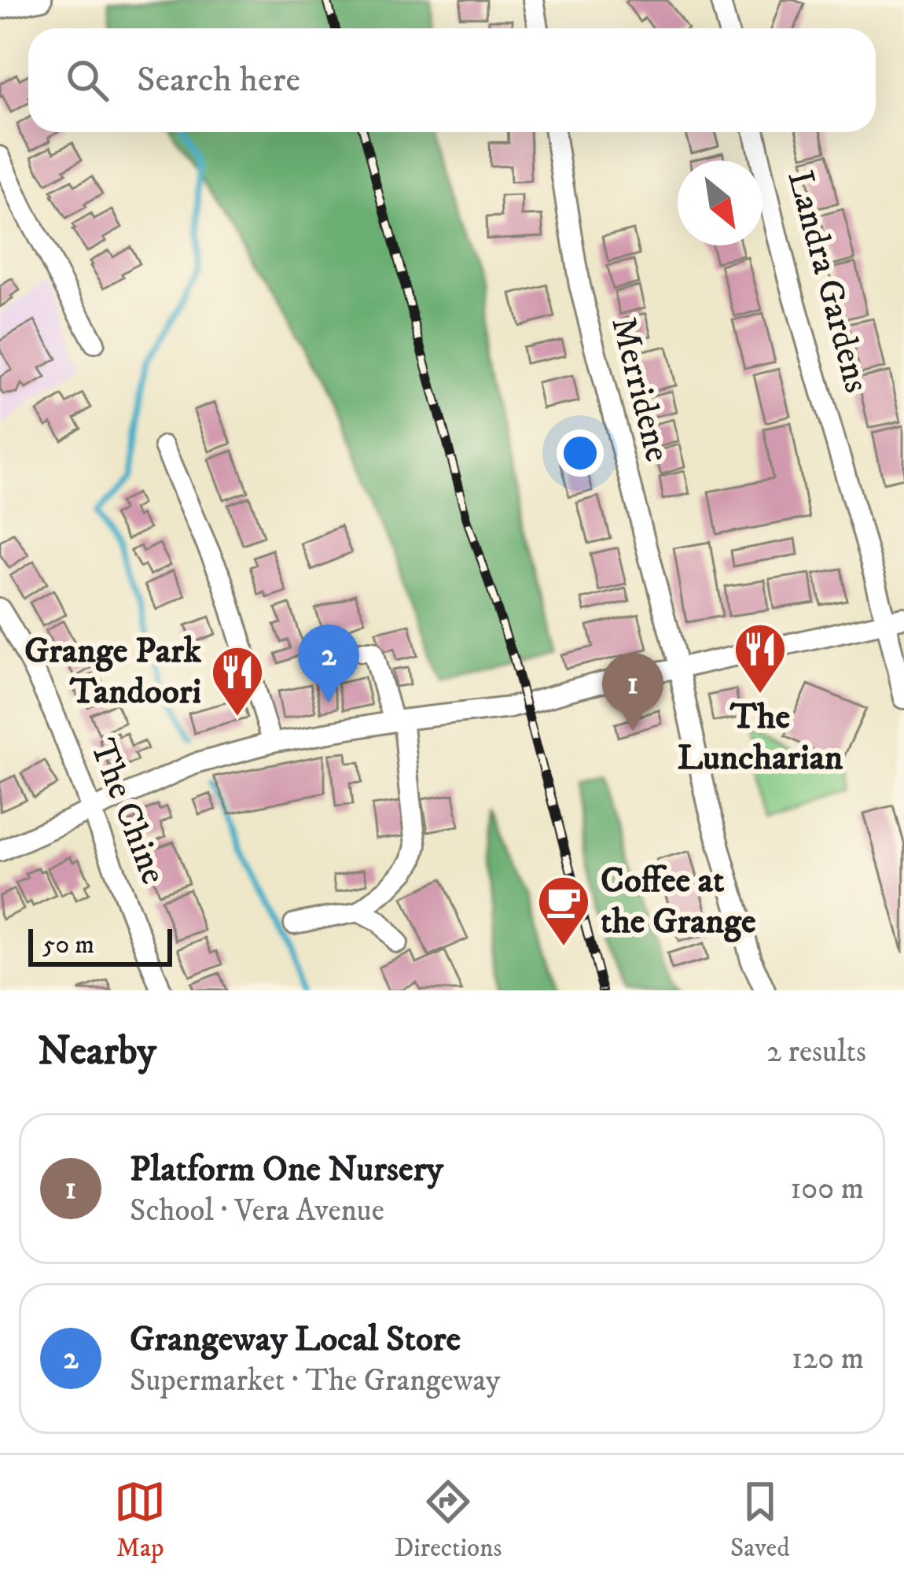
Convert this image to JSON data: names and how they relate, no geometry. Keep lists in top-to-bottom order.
{
  "streets": {
    "street": ["Landra Gardens", "Merridene", "The Chine"]
  },
  "places": {
    "restaurant": ["The Luncharian", "Grange Park Tandoori"],
    "cafe": ["Coffee at the Grange"]
  },
  "scale_bar": "50 m",
  "north": "bottom right",
  "page": {
    "search": "Search here",
    "pins": ["2", "1"],
    "scale": "50 m",
    "heading": ["Nearby", "2 results"],
    "list": [
      {
        "mark": "1",
        "name": "Platform One Nursery",
        "note": "School · Vera Avenue",
        "value": "100 m"
      },
      {
        "mark": "2",
        "name": "Grangeway Local Store",
        "note": "Supermarket · The Grangeway",
        "value": "120 m"
      }
    ],
    "nav": ["Map", "Directions", "Saved"]
  }
}
